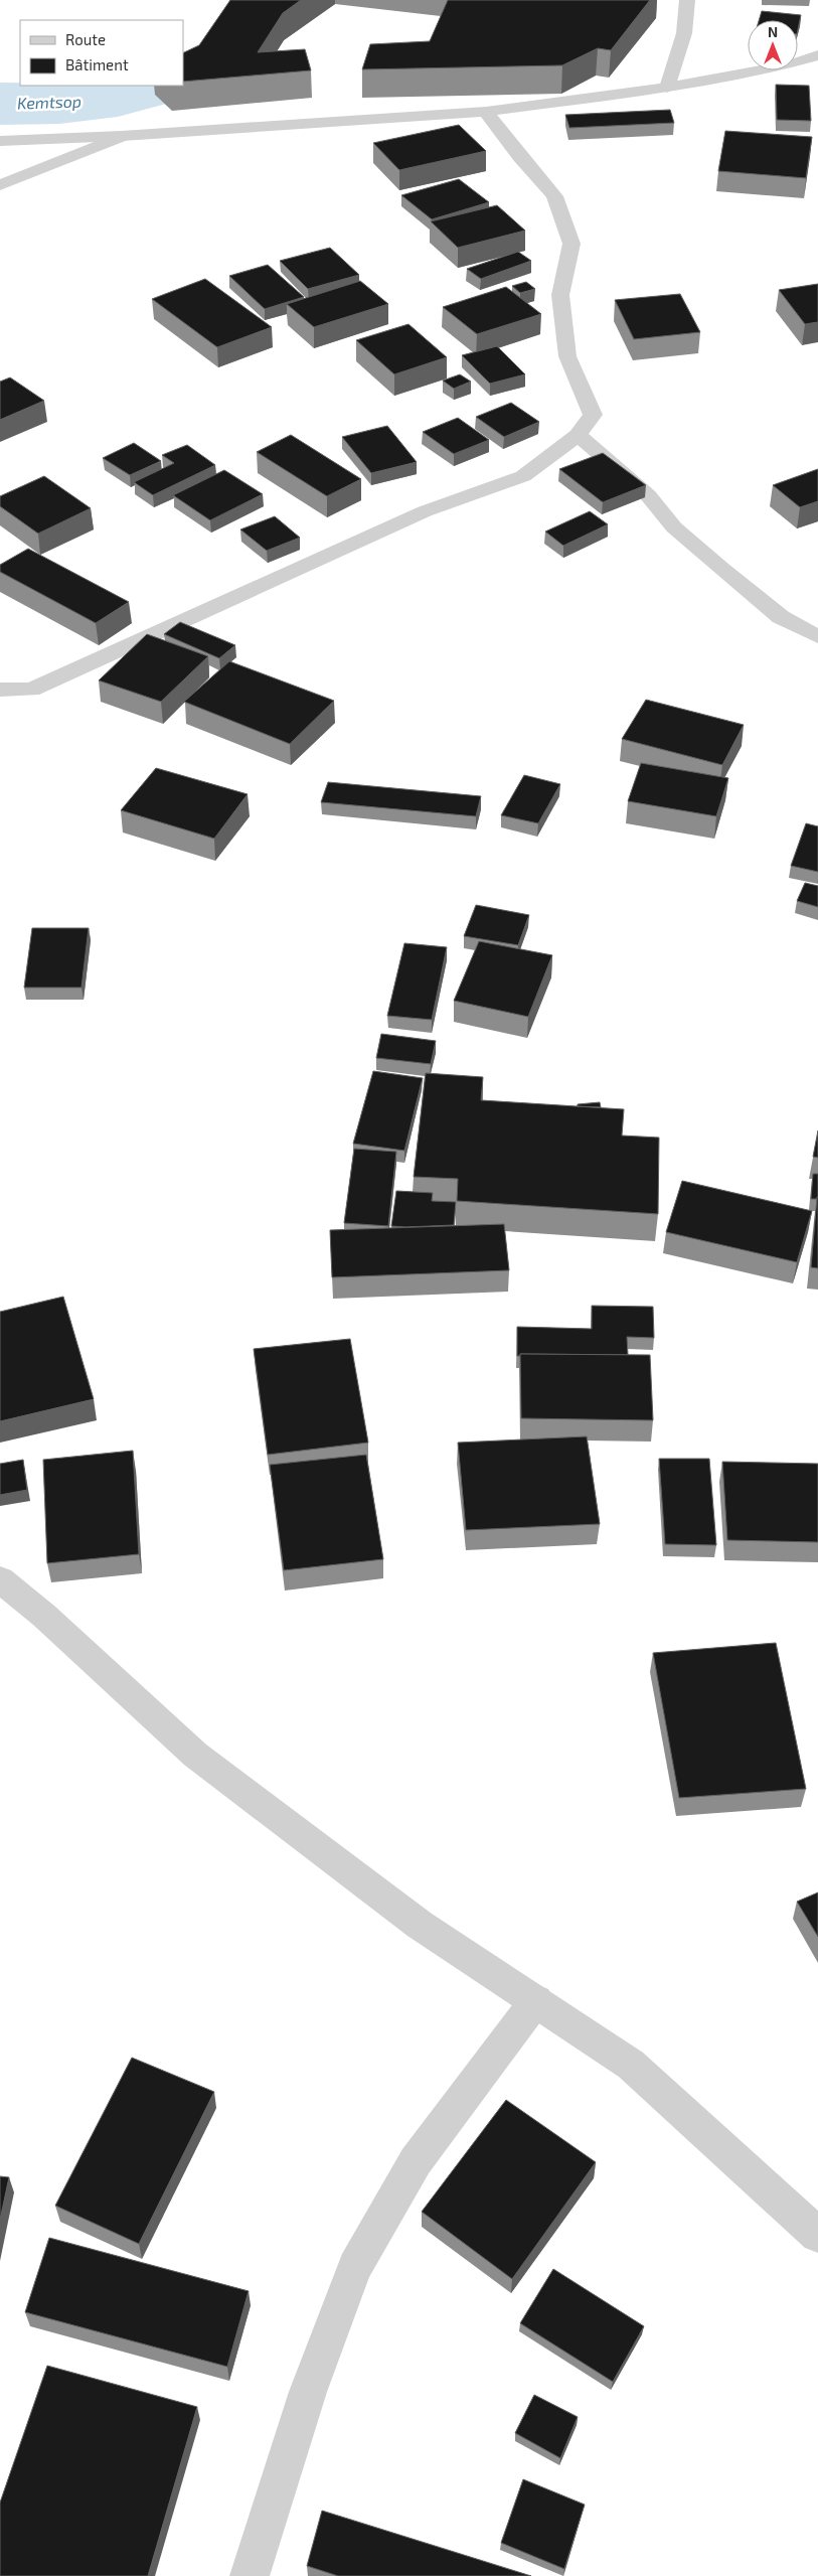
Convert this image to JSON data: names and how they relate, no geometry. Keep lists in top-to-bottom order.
{
  "water": ["Kemtsop"],
  "legend": ["Route", "Bâtiment"],
  "north": "top"
}
